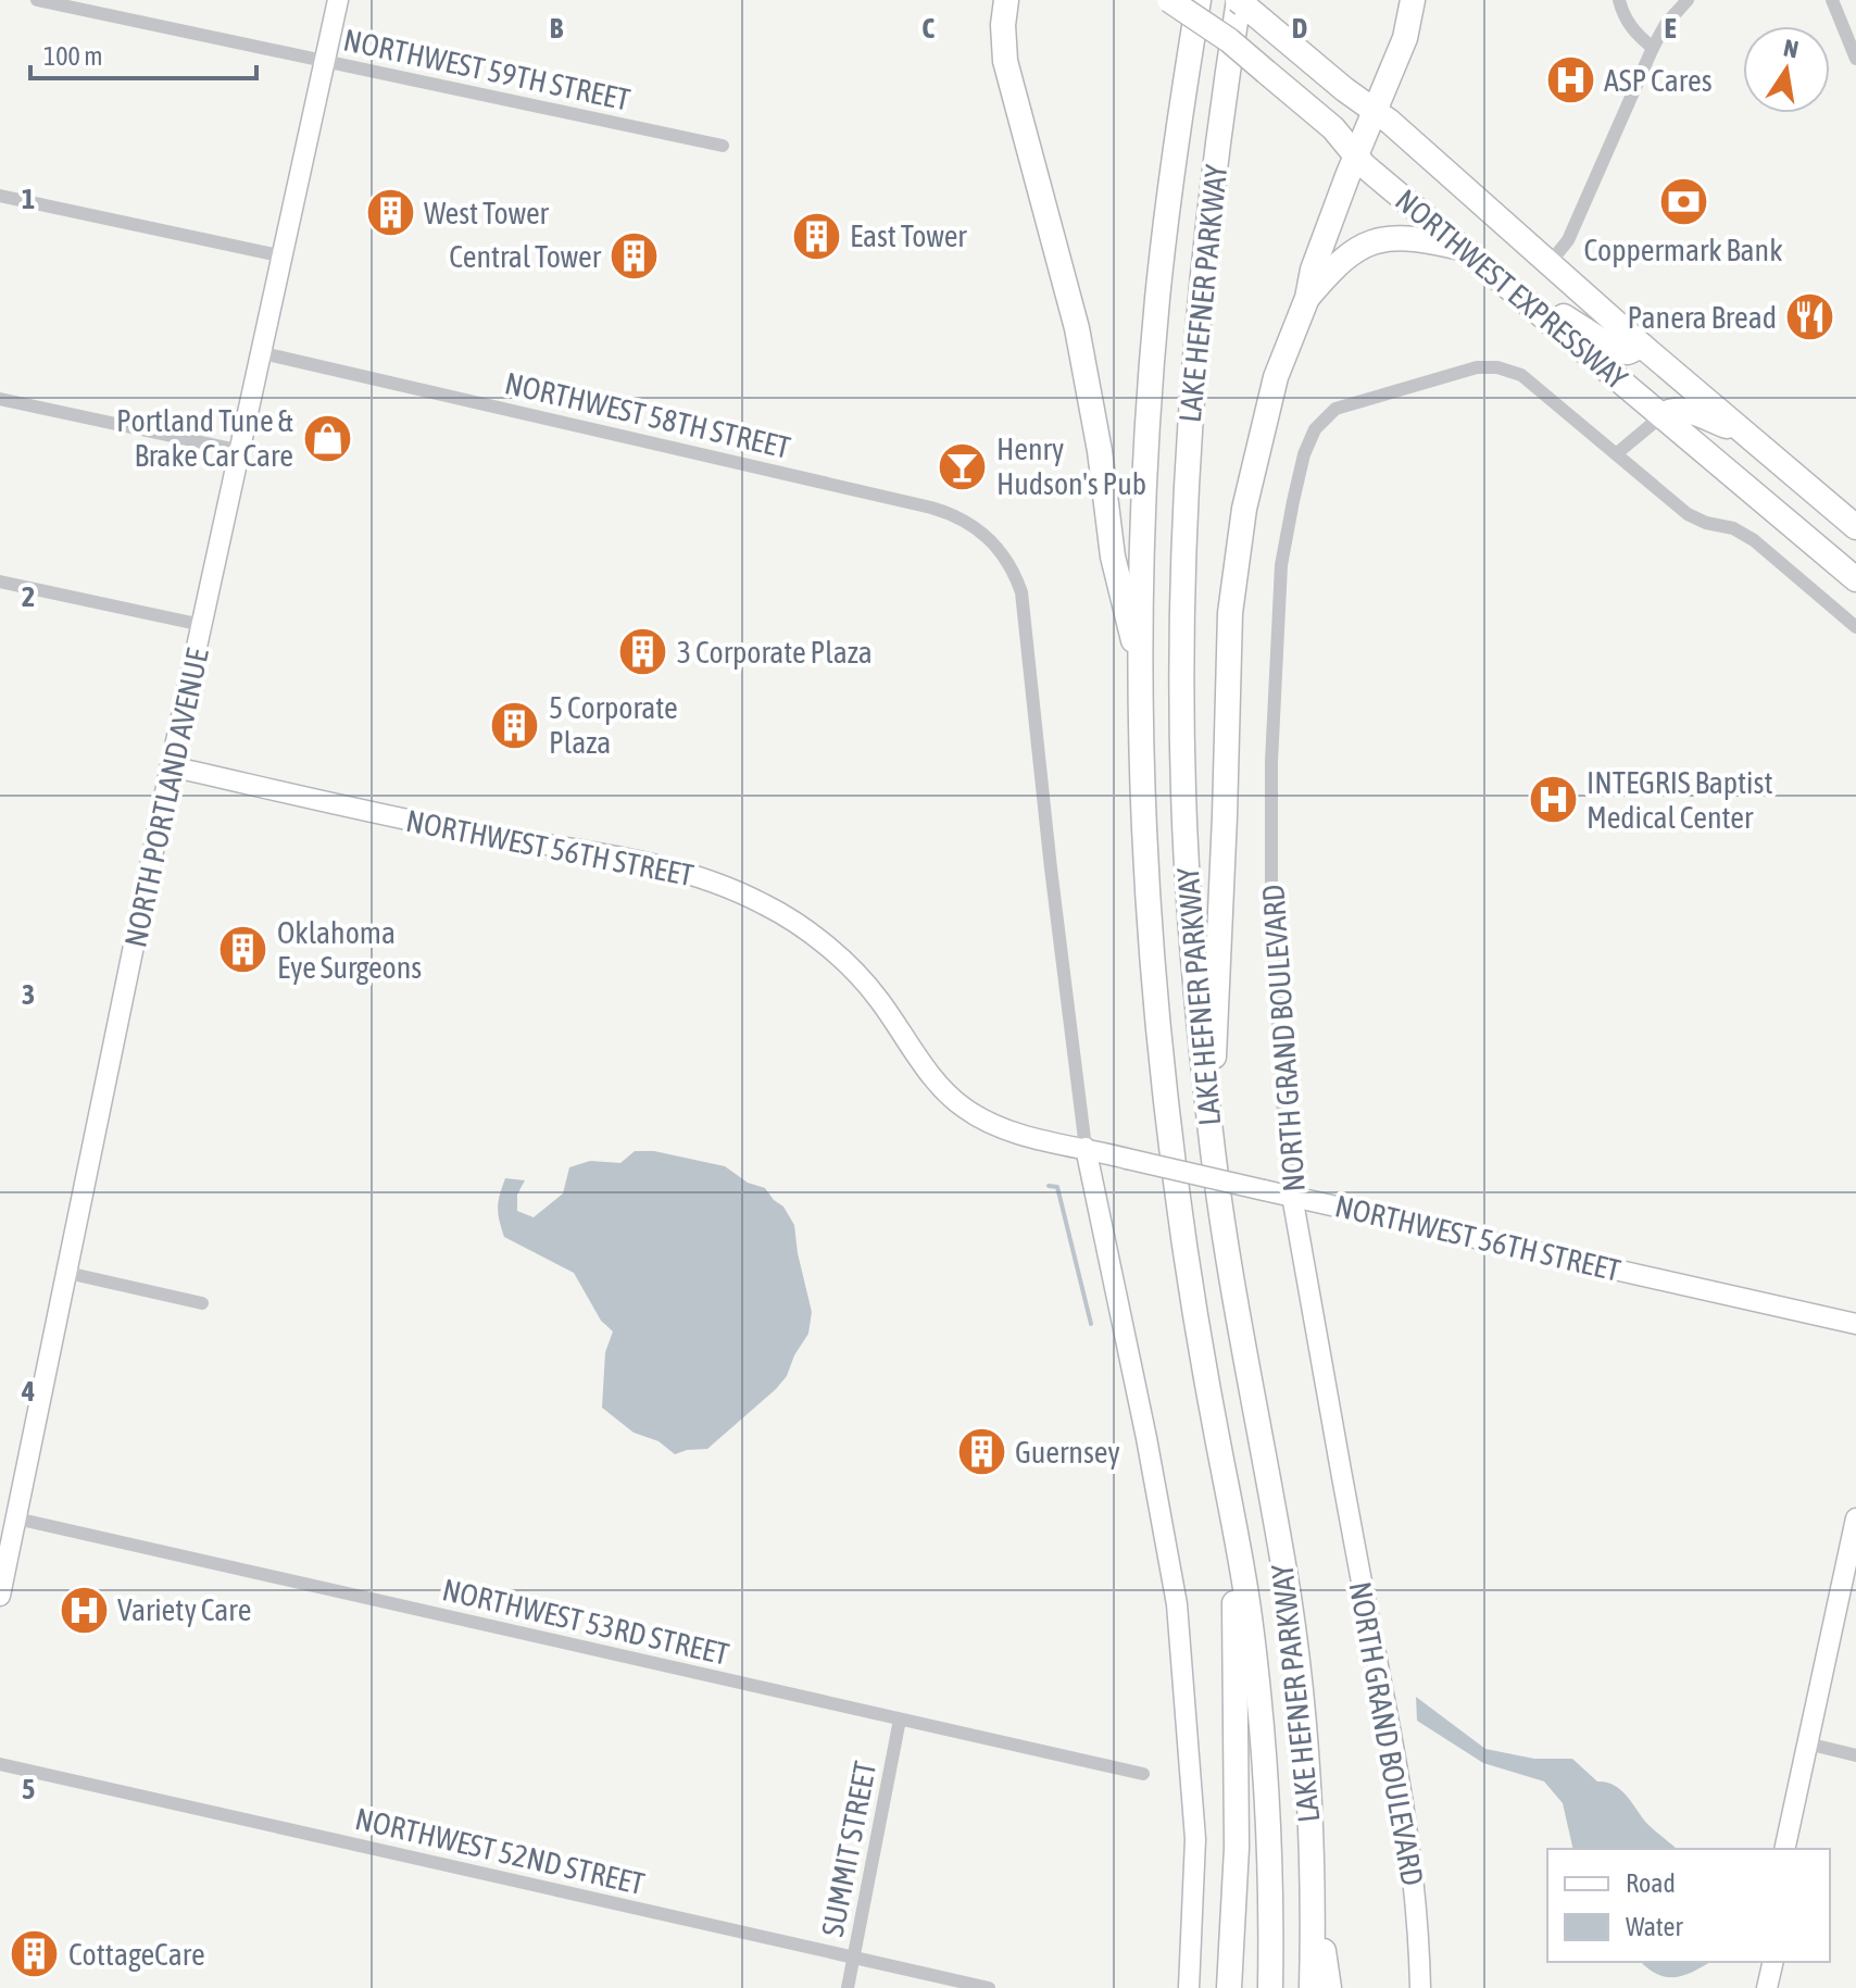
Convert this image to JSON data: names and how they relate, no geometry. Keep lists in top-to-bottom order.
{
  "streets": {
    "highway": ["NORTHWEST EXPRESSWAY", "LAKE HEFNER PARKWAY"],
    "street": [
      "NORTHWEST 59TH STREET",
      "NORTHWEST 58TH STREET",
      "NORTH PORTLAND AVENUE",
      "NORTHWEST 56TH STREET",
      "NORTH GRAND BOULEVARD",
      "NORTHWEST 53RD STREET",
      "SUMMIT STREET",
      "NORTHWEST 52ND STREET"
    ]
  },
  "crossings": [
    ["NORTHWEST 59TH STREET", "NORTH PORTLAND AVENUE"],
    ["NORTHWEST EXPRESSWAY", "LAKE HEFNER PARKWAY"],
    ["NORTHWEST 58TH STREET", "NORTH PORTLAND AVENUE"],
    ["NORTHWEST 58TH STREET", "NORTHWEST 56TH STREET"],
    ["NORTH PORTLAND AVENUE", "NORTHWEST 56TH STREET"],
    ["NORTH PORTLAND AVENUE", "NORTHWEST 53RD STREET"],
    ["NORTHWEST 56TH STREET", "NORTH GRAND BOULEVARD"],
    ["NORTHWEST 53RD STREET", "SUMMIT STREET"],
    ["SUMMIT STREET", "NORTHWEST 52ND STREET"]
  ],
  "places": {
    "hospital": ["ASP Cares", "INTEGRIS Baptist Medical Center", "Variety Care"],
    "bank": ["Coppermark Bank"],
    "building": [
      "West Tower",
      "East Tower",
      "Central Tower",
      "3 Corporate Plaza",
      "5 Corporate Plaza",
      "Oklahoma Eye Surgeons",
      "Guernsey",
      "CottageCare"
    ],
    "restaurant": ["Panera Bread"],
    "shop": ["Portland Tune & Brake Car Care"],
    "bar": ["Henry Hudson's Pub"]
  },
  "legend": ["Road", "Water"],
  "scale_bar": "100 m",
  "north": "top",
  "grid": {
    "columns": [
      "B",
      "C",
      "D",
      "E"
    ],
    "rows": [
      "1",
      "2",
      "3",
      "4",
      "5"
    ]
  }
}
